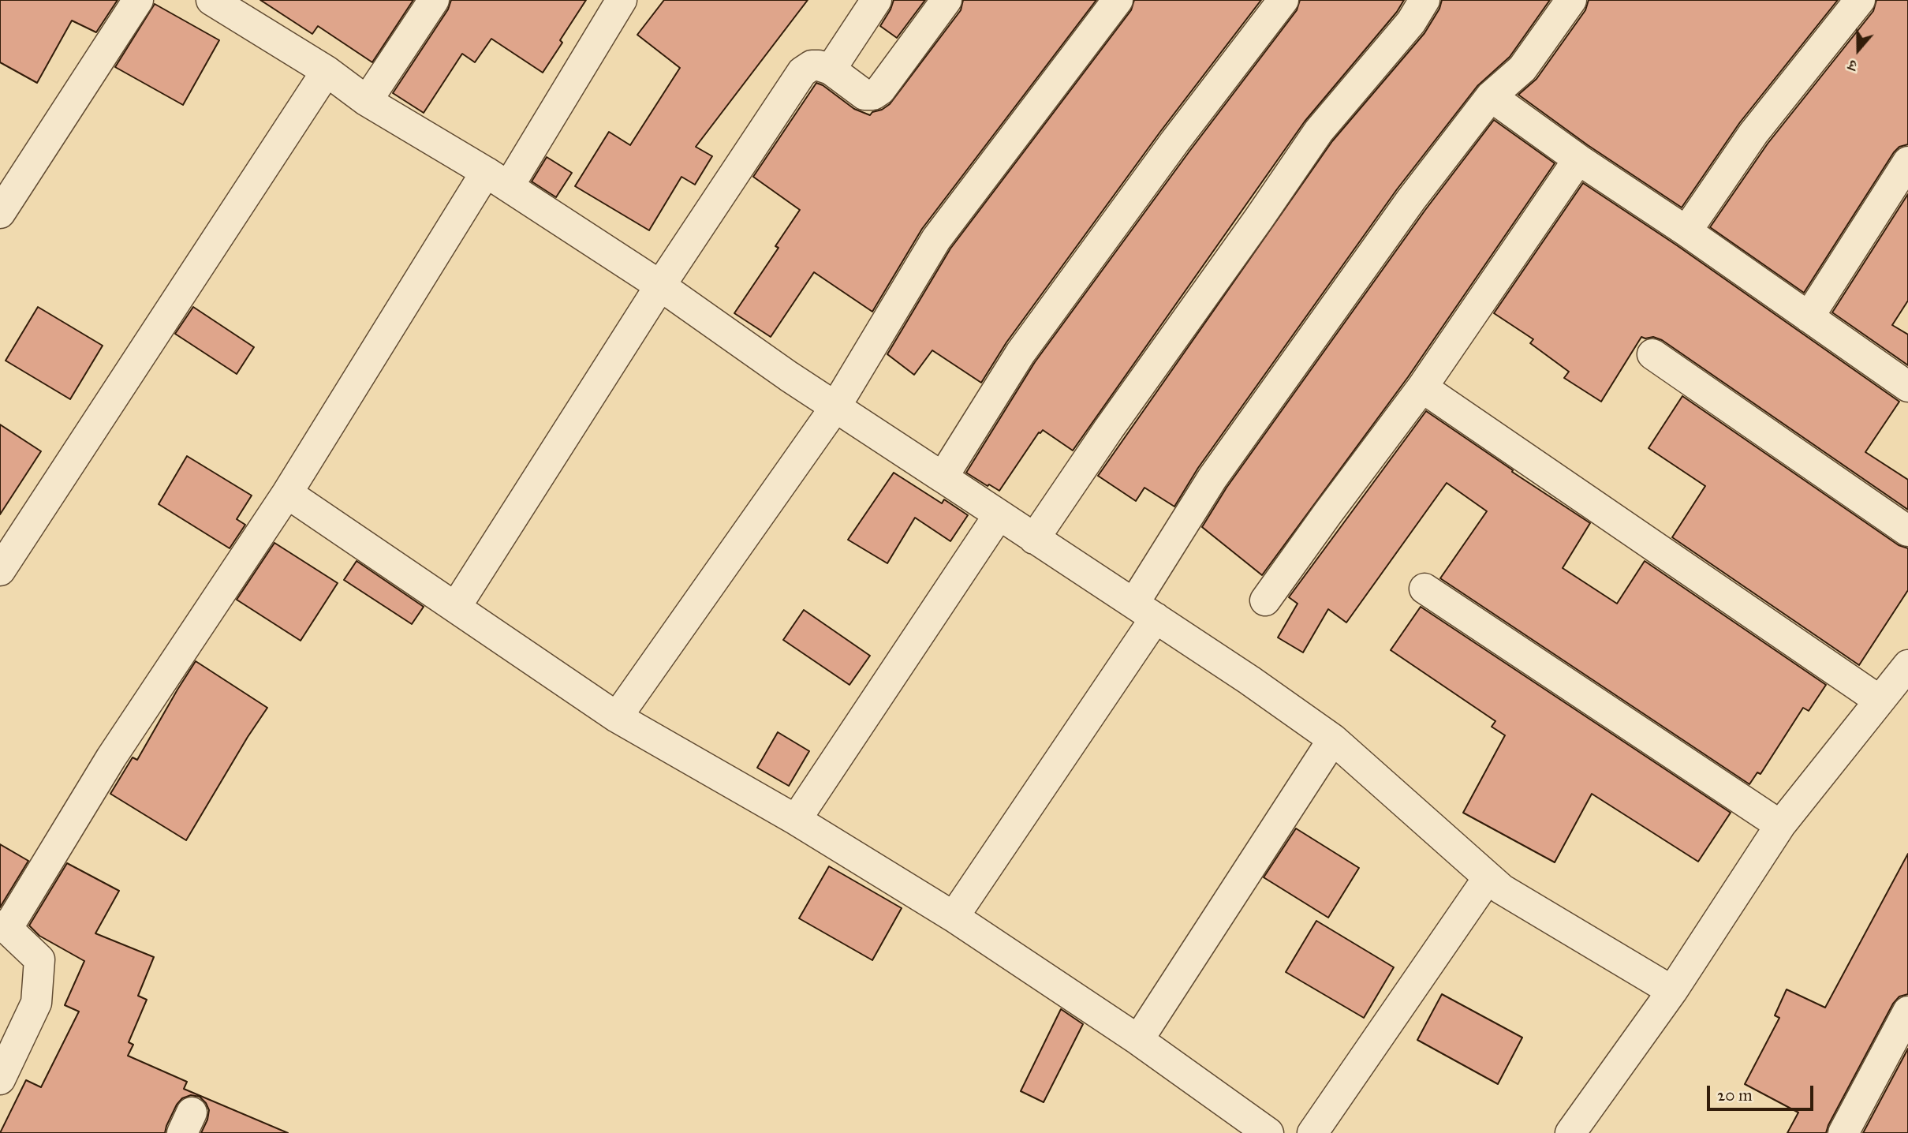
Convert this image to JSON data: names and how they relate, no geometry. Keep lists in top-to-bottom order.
{
  "scale_bar": "20 m",
  "north": "bottom"
}
